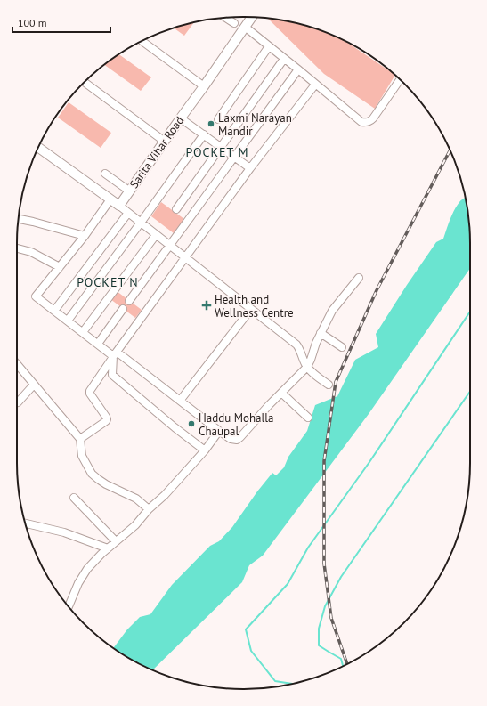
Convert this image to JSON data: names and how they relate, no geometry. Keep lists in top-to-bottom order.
{
  "streets": {
    "street": ["Sarita Vihar Road"]
  },
  "districts": ["POCKET M", "POCKET N"],
  "places": {
    "other": ["Laxmi Narayan Mandir", "Haddu Mohalla Chaupal"],
    "health": ["Health and Wellness Centre"]
  },
  "scale_bar": "100 m"
}
